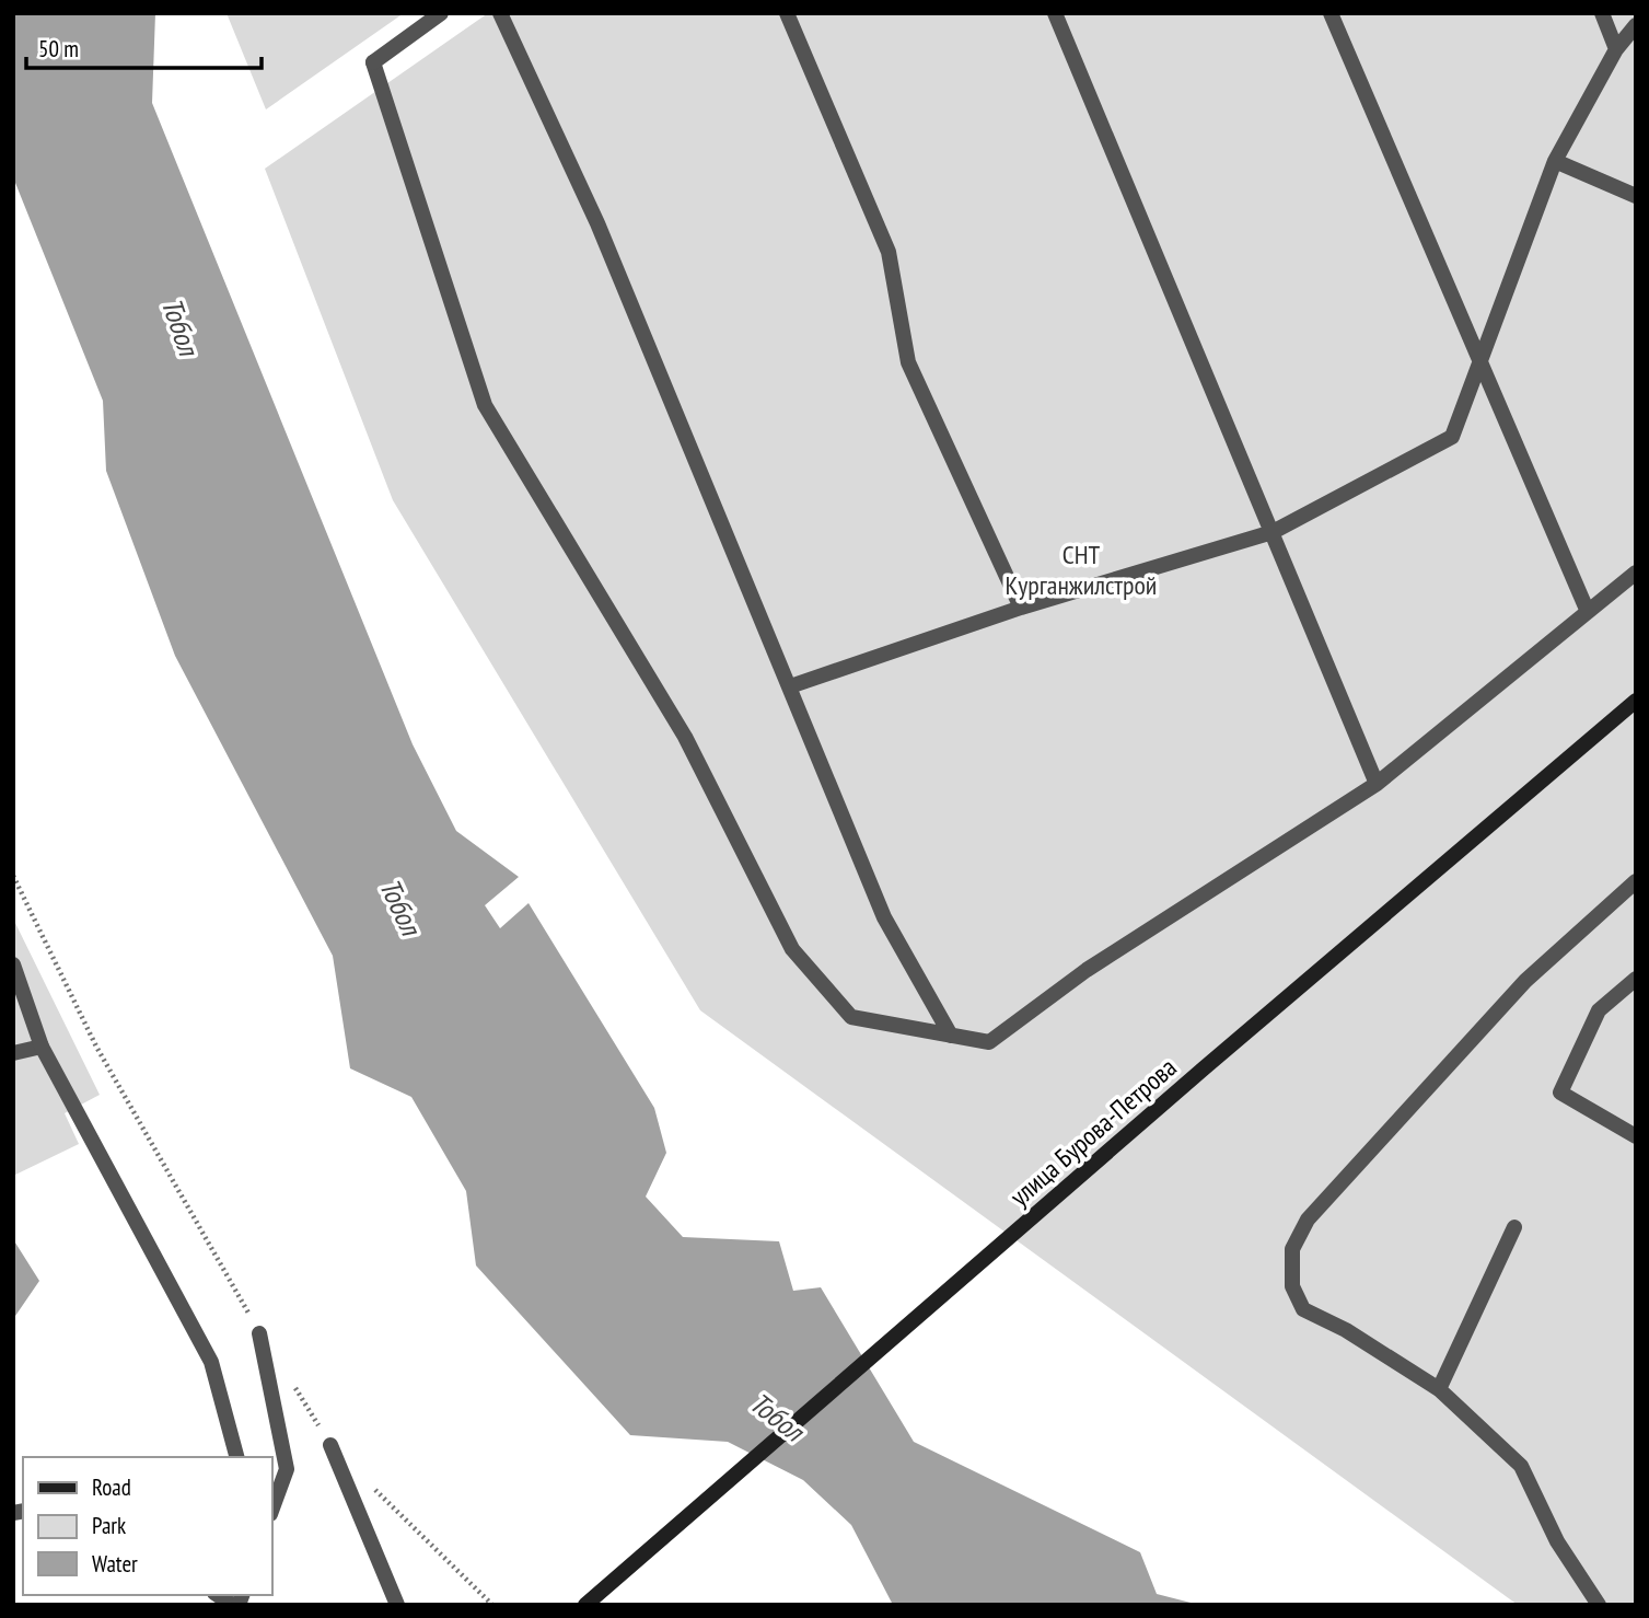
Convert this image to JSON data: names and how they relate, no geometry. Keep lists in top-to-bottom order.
{
  "streets": {
    "main road": ["улица Бурова-Петрова"]
  },
  "water": ["Тобол"],
  "parks": ["СНТ Курганжилстрой"],
  "legend": ["Road", "Park", "Water"],
  "scale_bar": "50 m"
}
